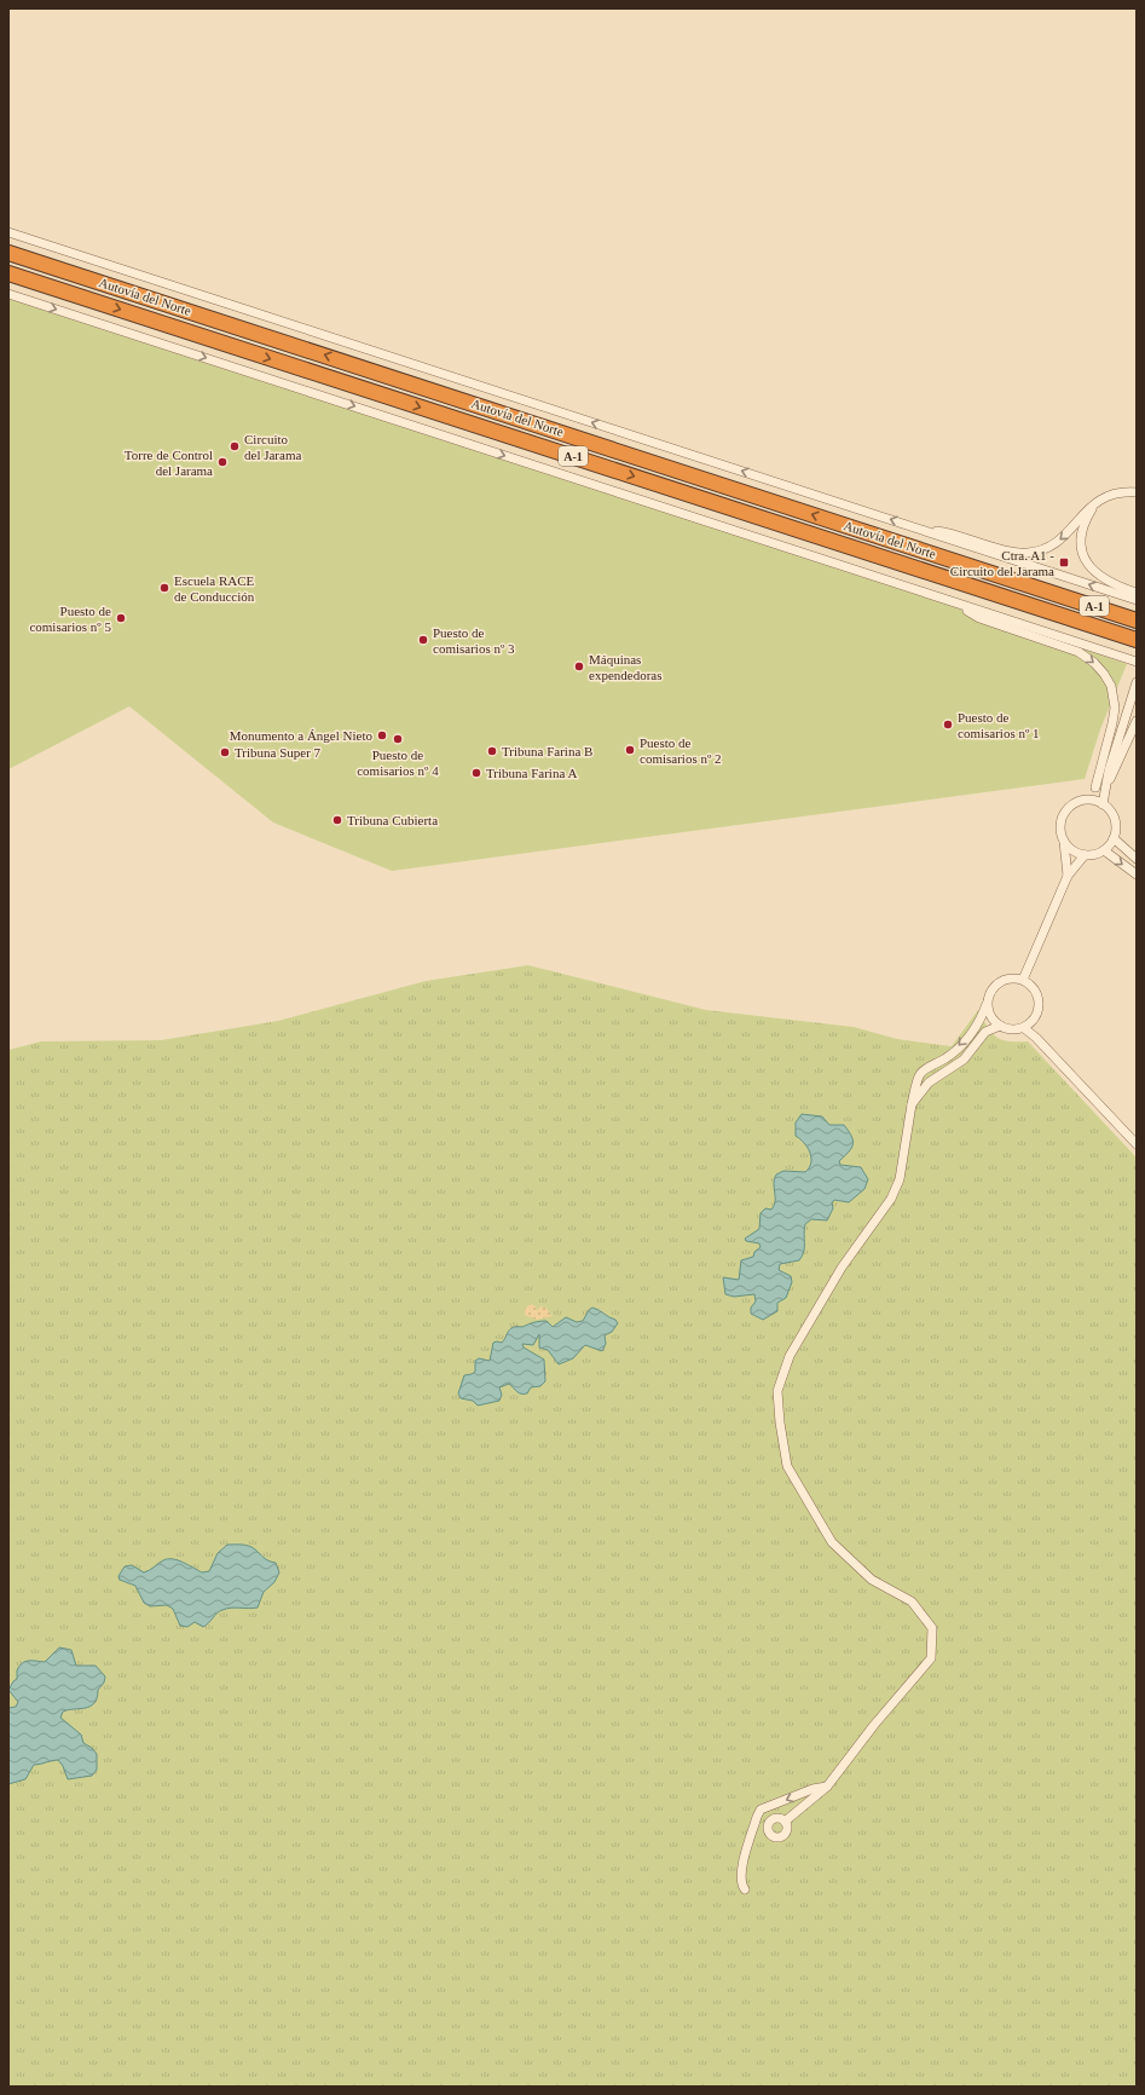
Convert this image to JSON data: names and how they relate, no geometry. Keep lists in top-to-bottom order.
{
  "streets": {
    "highway": ["Autovía del Norte", "A-1"]
  },
  "places": {
    "other": [
      "Circuito del Jarama",
      "Torre de Control del Jarama",
      "Escuela RACE de Conducción",
      "Puesto de comisarios nº 5",
      "Puesto de comisarios nº 3",
      "Máquinas expendedoras",
      "Puesto de comisarios nº 1",
      "Monumento a Ángel Nieto",
      "Puesto de comisarios nº 4",
      "Puesto de comisarios nº 2",
      "Tribuna Farina B",
      "Tribuna Super 7",
      "Tribuna Farina A",
      "Tribuna Cubierta"
    ],
    "transit": ["Ctra. A1 - Circuito del Jarama"]
  }
}
